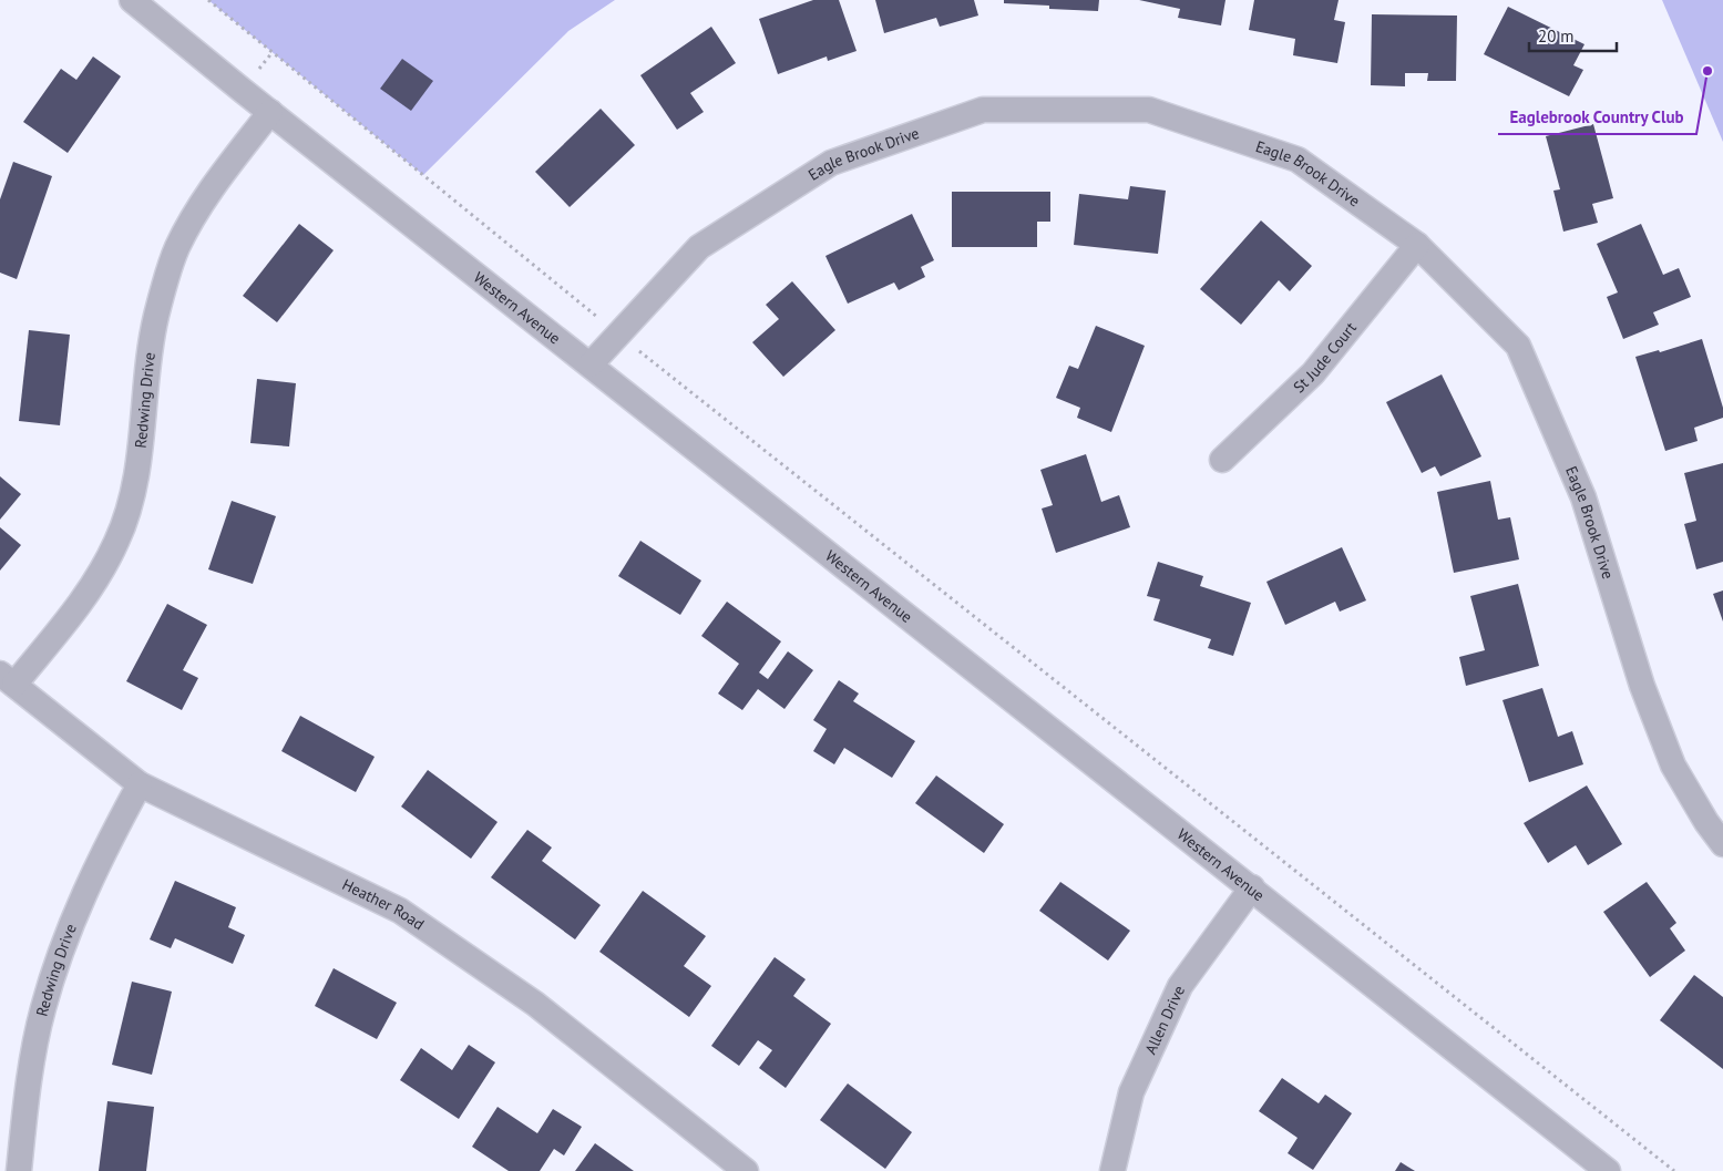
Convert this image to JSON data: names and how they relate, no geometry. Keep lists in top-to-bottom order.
{
  "streets": {
    "street": [
      "Eagle Brook Drive",
      "Western Avenue",
      "St Jude Court",
      "Redwing Drive",
      "Heather Road",
      "Allen Drive"
    ]
  },
  "crossings": [
    ["Eagle Brook Drive", "Western Avenue"],
    ["Eagle Brook Drive", "St Jude Court"],
    ["Western Avenue", "Redwing Drive"],
    ["Western Avenue", "Allen Drive"],
    ["Redwing Drive", "Heather Road"]
  ],
  "places": ["Eaglebrook Country Club"],
  "scale_bar": "20 m"
}
